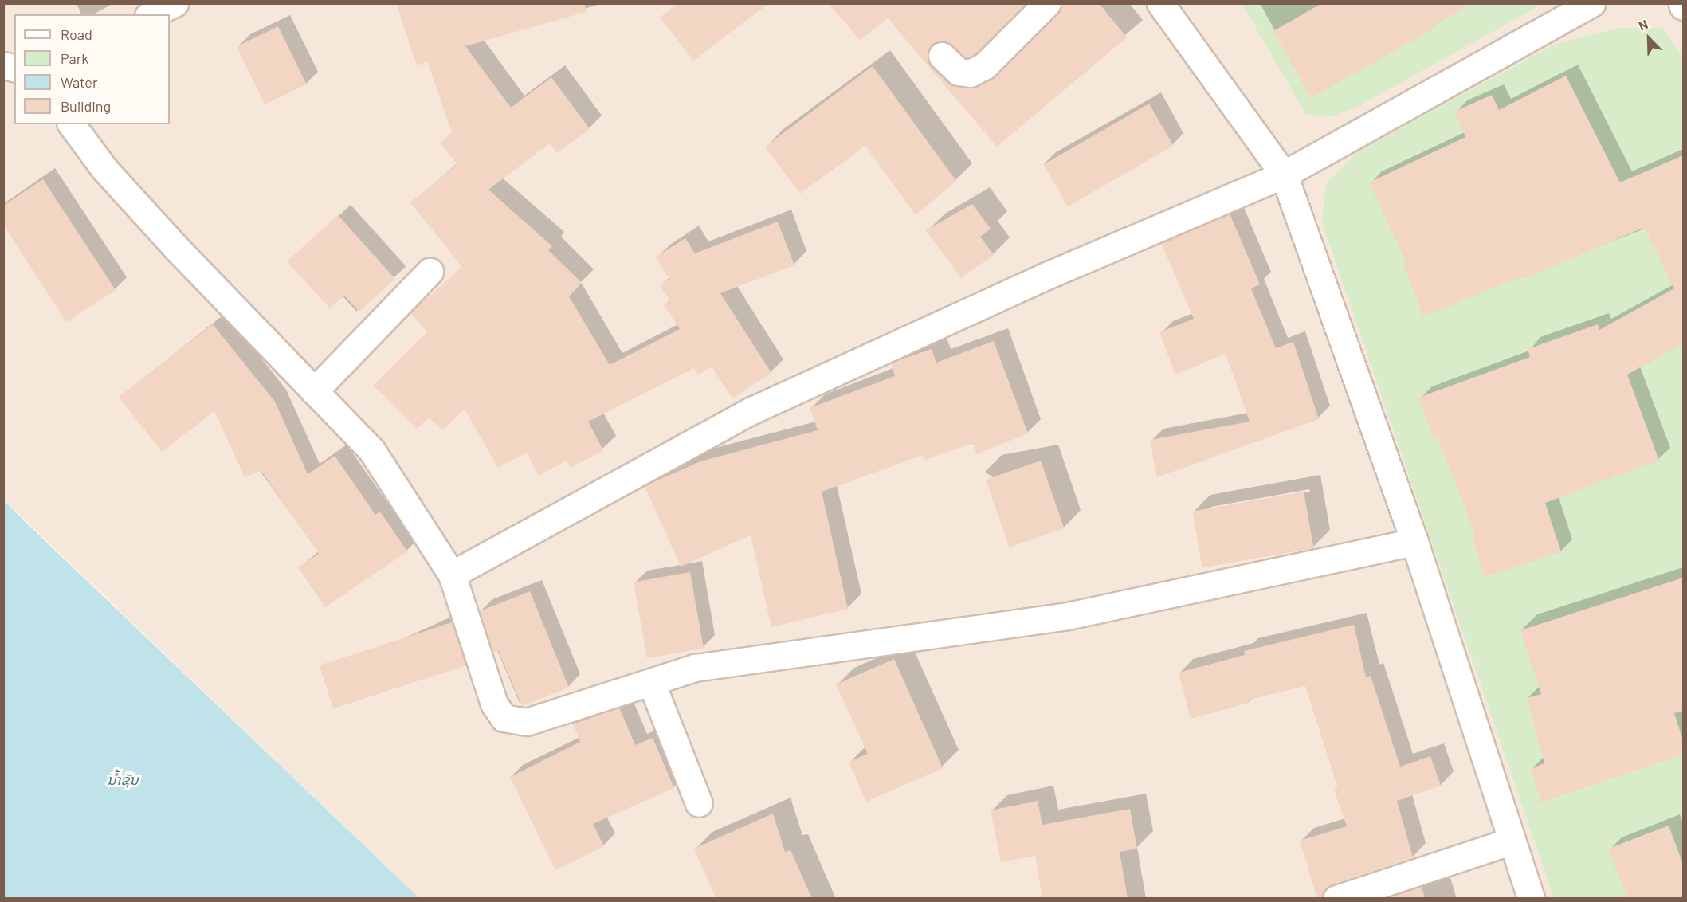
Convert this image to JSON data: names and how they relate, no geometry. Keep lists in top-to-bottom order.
{
  "water": ["ນ້ຳຊັນ"],
  "legend": [
    "Road",
    "Park",
    "Water",
    "Building"
  ],
  "north": "top left"
}
